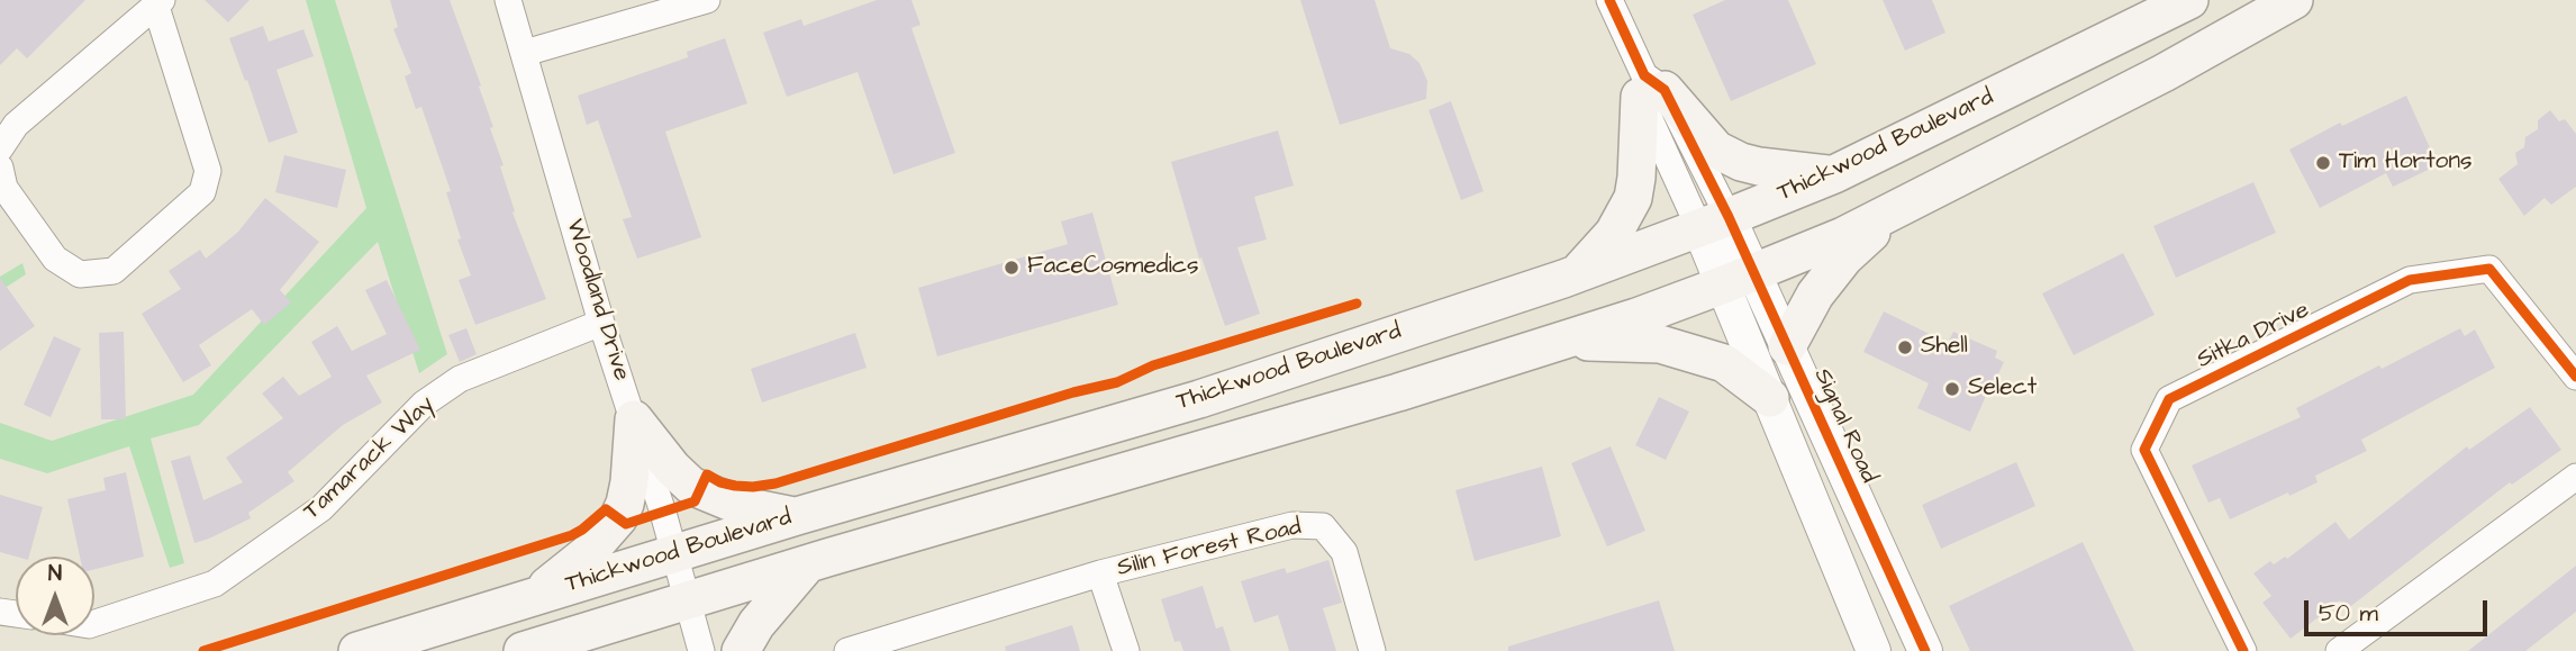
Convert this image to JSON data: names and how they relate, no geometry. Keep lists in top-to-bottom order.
{
  "streets": {
    "main road": ["Thickwood Boulevard"],
    "street": [
      "Woodland Drive",
      "Sitka Drive",
      "Signal Road",
      "Tamarack Way",
      "Silin Forest Road"
    ]
  },
  "crossings": [
    ["Thickwood Boulevard", "Woodland Drive"],
    ["Thickwood Boulevard", "Signal Road"],
    ["Woodland Drive", "Tamarack Way"]
  ],
  "places": [
    "Tim Hortons",
    "FaceCosmedics",
    "Shell",
    "Select"
  ],
  "scale_bar": "50 m",
  "north": "top"
}
